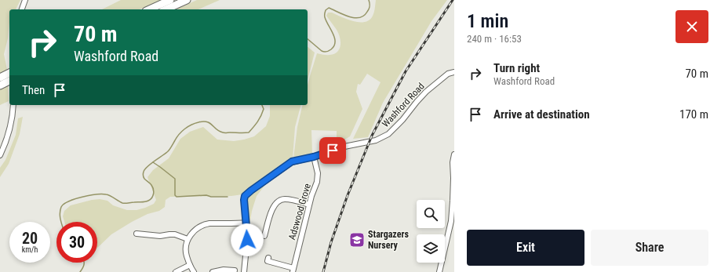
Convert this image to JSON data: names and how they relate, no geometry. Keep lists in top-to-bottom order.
{
  "streets": {
    "street": ["Washford Road", "Adswood Grove"]
  },
  "crossings": [
    ["Washford Road", "Adswood Grove"]
  ],
  "places": {
    "school or university": ["Stargazers Nursery"]
  },
  "page": {
    "heading": ["1 min", "240 m · 16:53"],
    "turn": ["70 m", "Washford Road"],
    "list": [
      {
        "name": "Turn right",
        "note": "Washford Road",
        "value": "70 m"
      },
      {
        "name": "Arrive at destination",
        "value": "170 m"
      }
    ],
    "then": "Then",
    "speed": "20 km/h",
    "limit": "30",
    "buttons": ["Exit", "Share"]
  }
}
